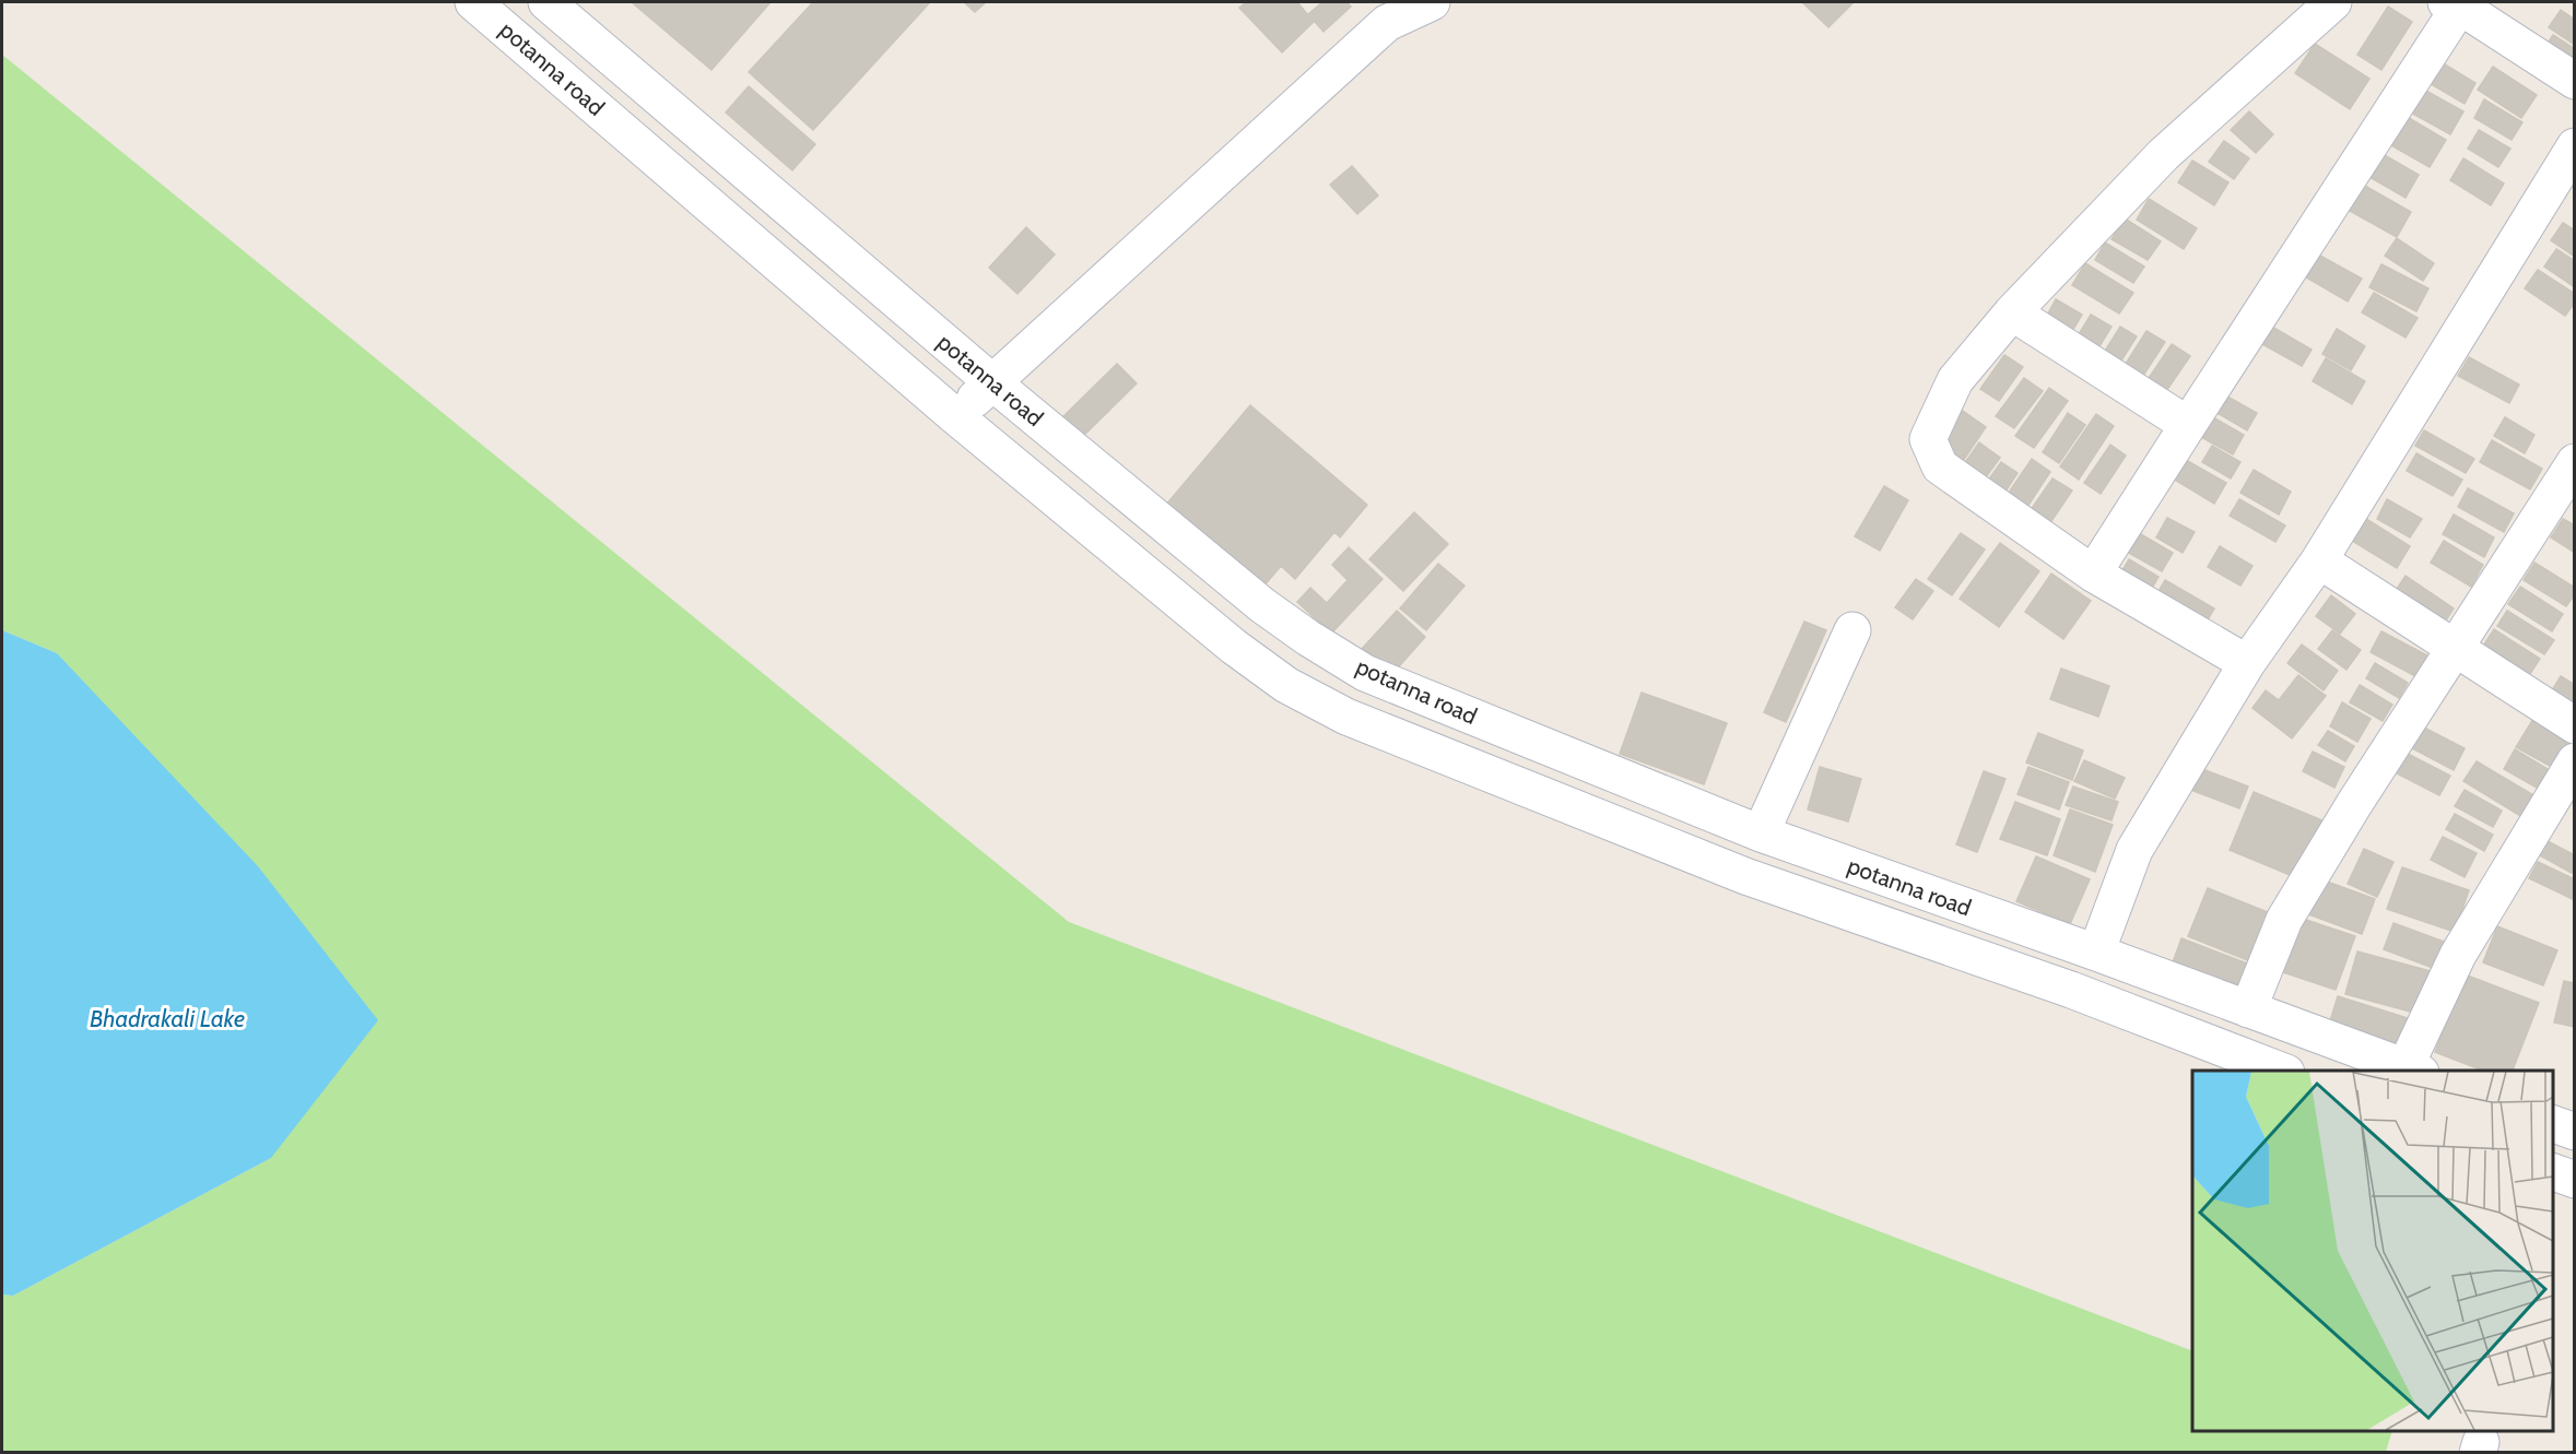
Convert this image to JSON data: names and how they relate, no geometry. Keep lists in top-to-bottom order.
{
  "streets": {
    "street": ["potanna road"]
  },
  "water": ["Bhadrakali Lake"]
}
